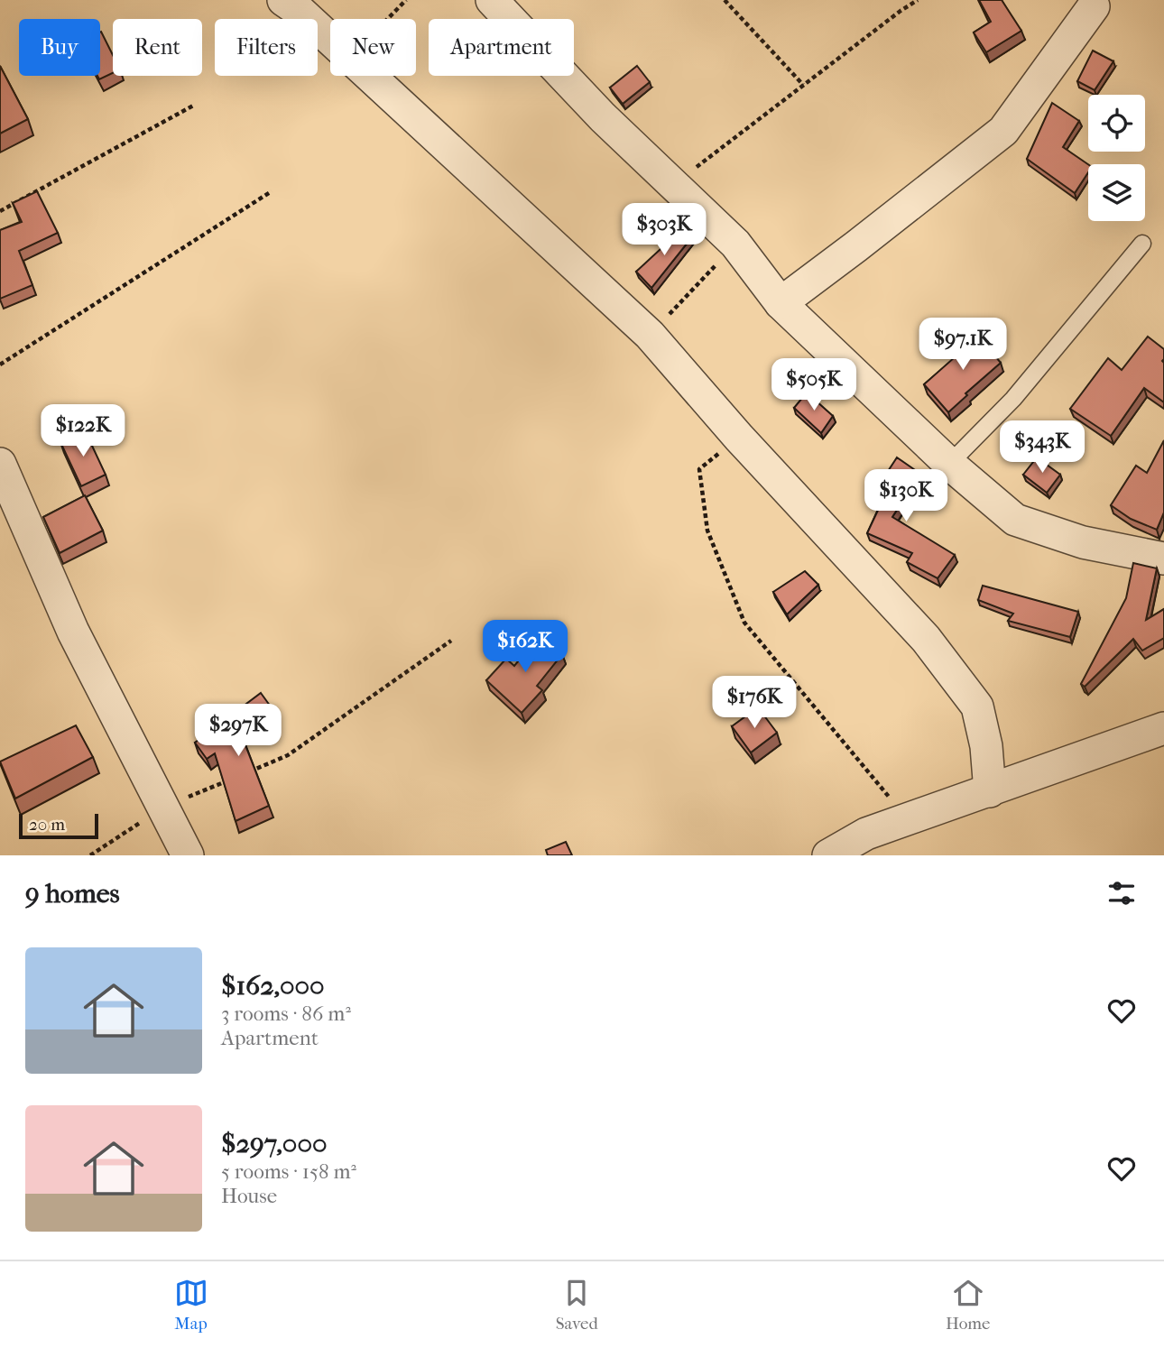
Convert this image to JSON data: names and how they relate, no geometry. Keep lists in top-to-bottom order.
{
  "scale_bar": "20 m",
  "page": {
    "chip": [
      "Buy",
      "Rent",
      "Filters",
      "New",
      "Apartment"
    ],
    "price": [
      "$303K",
      "$97.1K",
      "$505K",
      "$122K",
      "$343K",
      "$130K",
      "$162K",
      "$176K",
      "$297K"
    ],
    "scale": "20 m",
    "heading": "9 homes",
    "list": [
      {
        "name": "$162,000",
        "note": "3 rooms · 86 m² · Apartment"
      },
      {
        "name": "$297,000",
        "note": "5 rooms · 158 m² · House"
      }
    ],
    "tabs": ["Map", "Saved", "Home"]
  }
}
